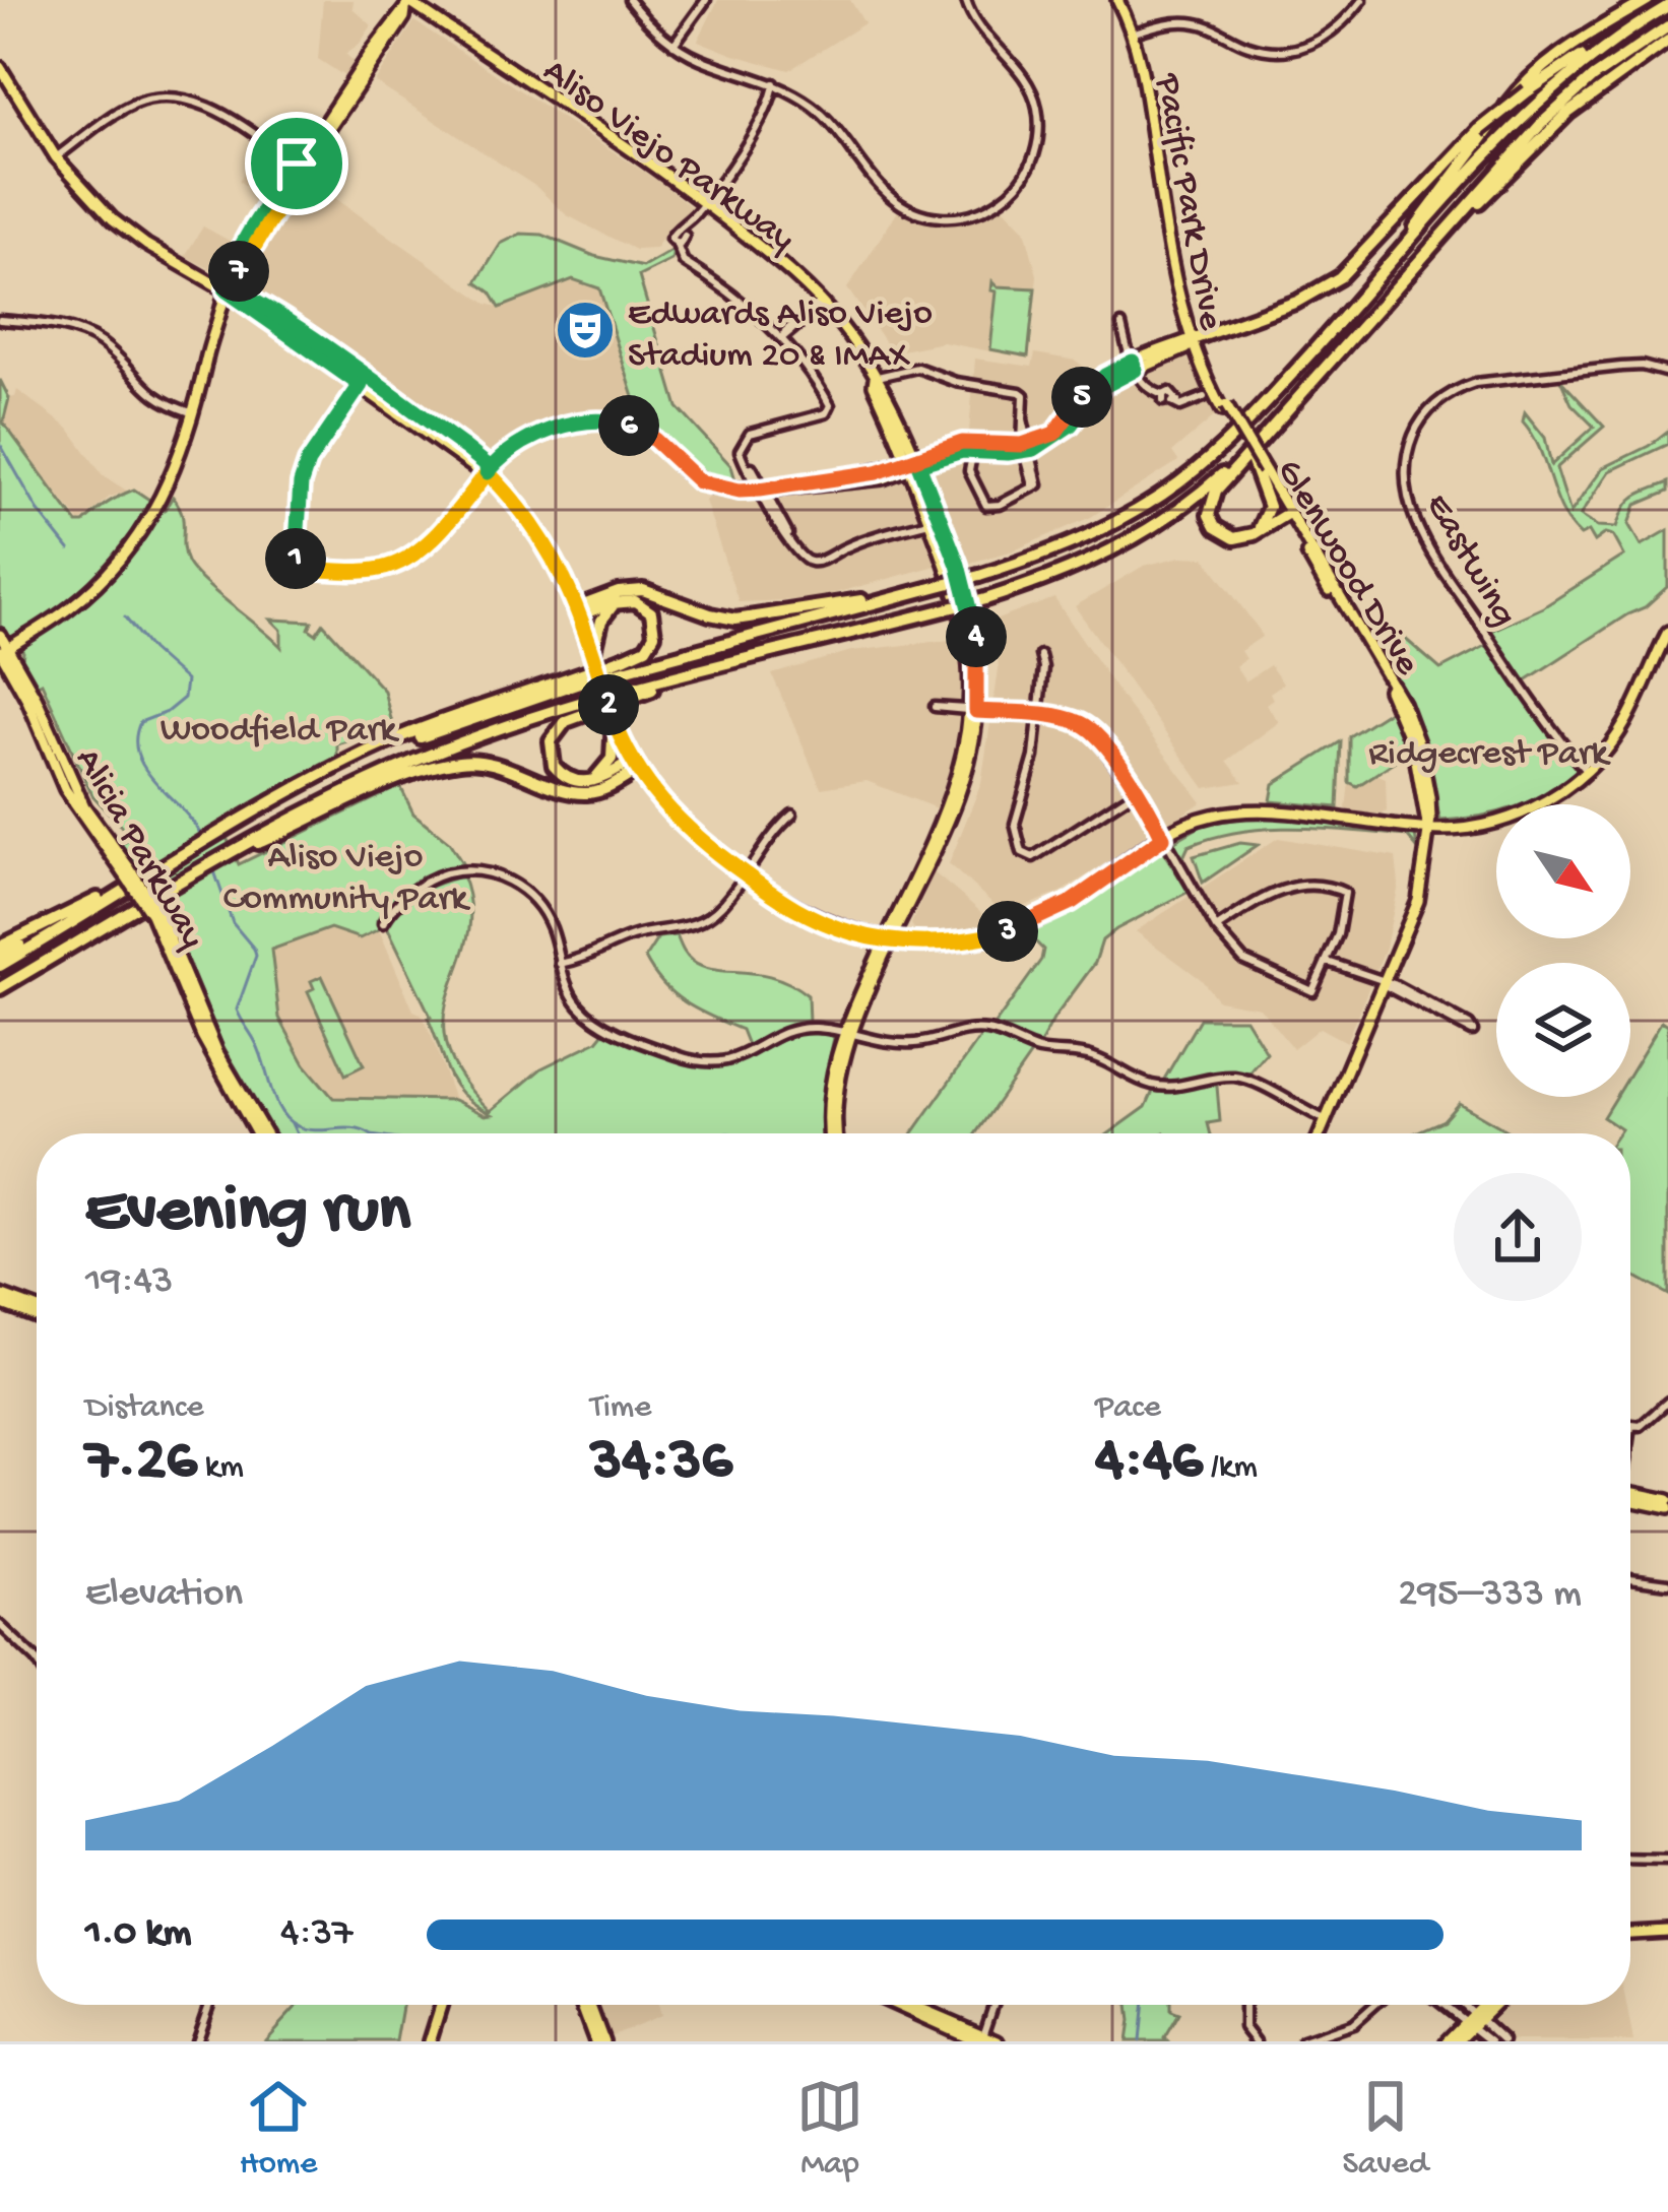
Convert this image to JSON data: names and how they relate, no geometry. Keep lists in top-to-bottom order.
{
  "streets": {
    "main road": [
      "Aliso Viejo Parkway",
      "Pacific Park Drive",
      "Glenwood Drive",
      "Alicia Parkway"
    ],
    "street": ["Eastwing"]
  },
  "crossings": [
    ["Pacific Park Drive", "Glenwood Drive"]
  ],
  "parks": ["Woodfield Park", "Ridgecrest Park", "Aliso Viejo Community Park"],
  "places": {
    "theatre": ["Edwards Aliso Viejo Stadium 20 & IMAX"]
  },
  "north": "bottom right",
  "page": {
    "pins": [
      "7",
      "5",
      "6",
      "1",
      "4",
      "2",
      "3"
    ],
    "heading": ["Evening run", "19:43"],
    "stats": [
      ["Distance", "7.26 km"],
      ["Time", "34:36"],
      ["Pace", "4:46 /km"]
    ],
    "chart": ["Elevation", "295–333 m"],
    "list": [
      {
        "name": "1.0 km",
        "note": "4:37"
      }
    ],
    "tabs": ["Home", "Map", "Saved"]
  }
}
